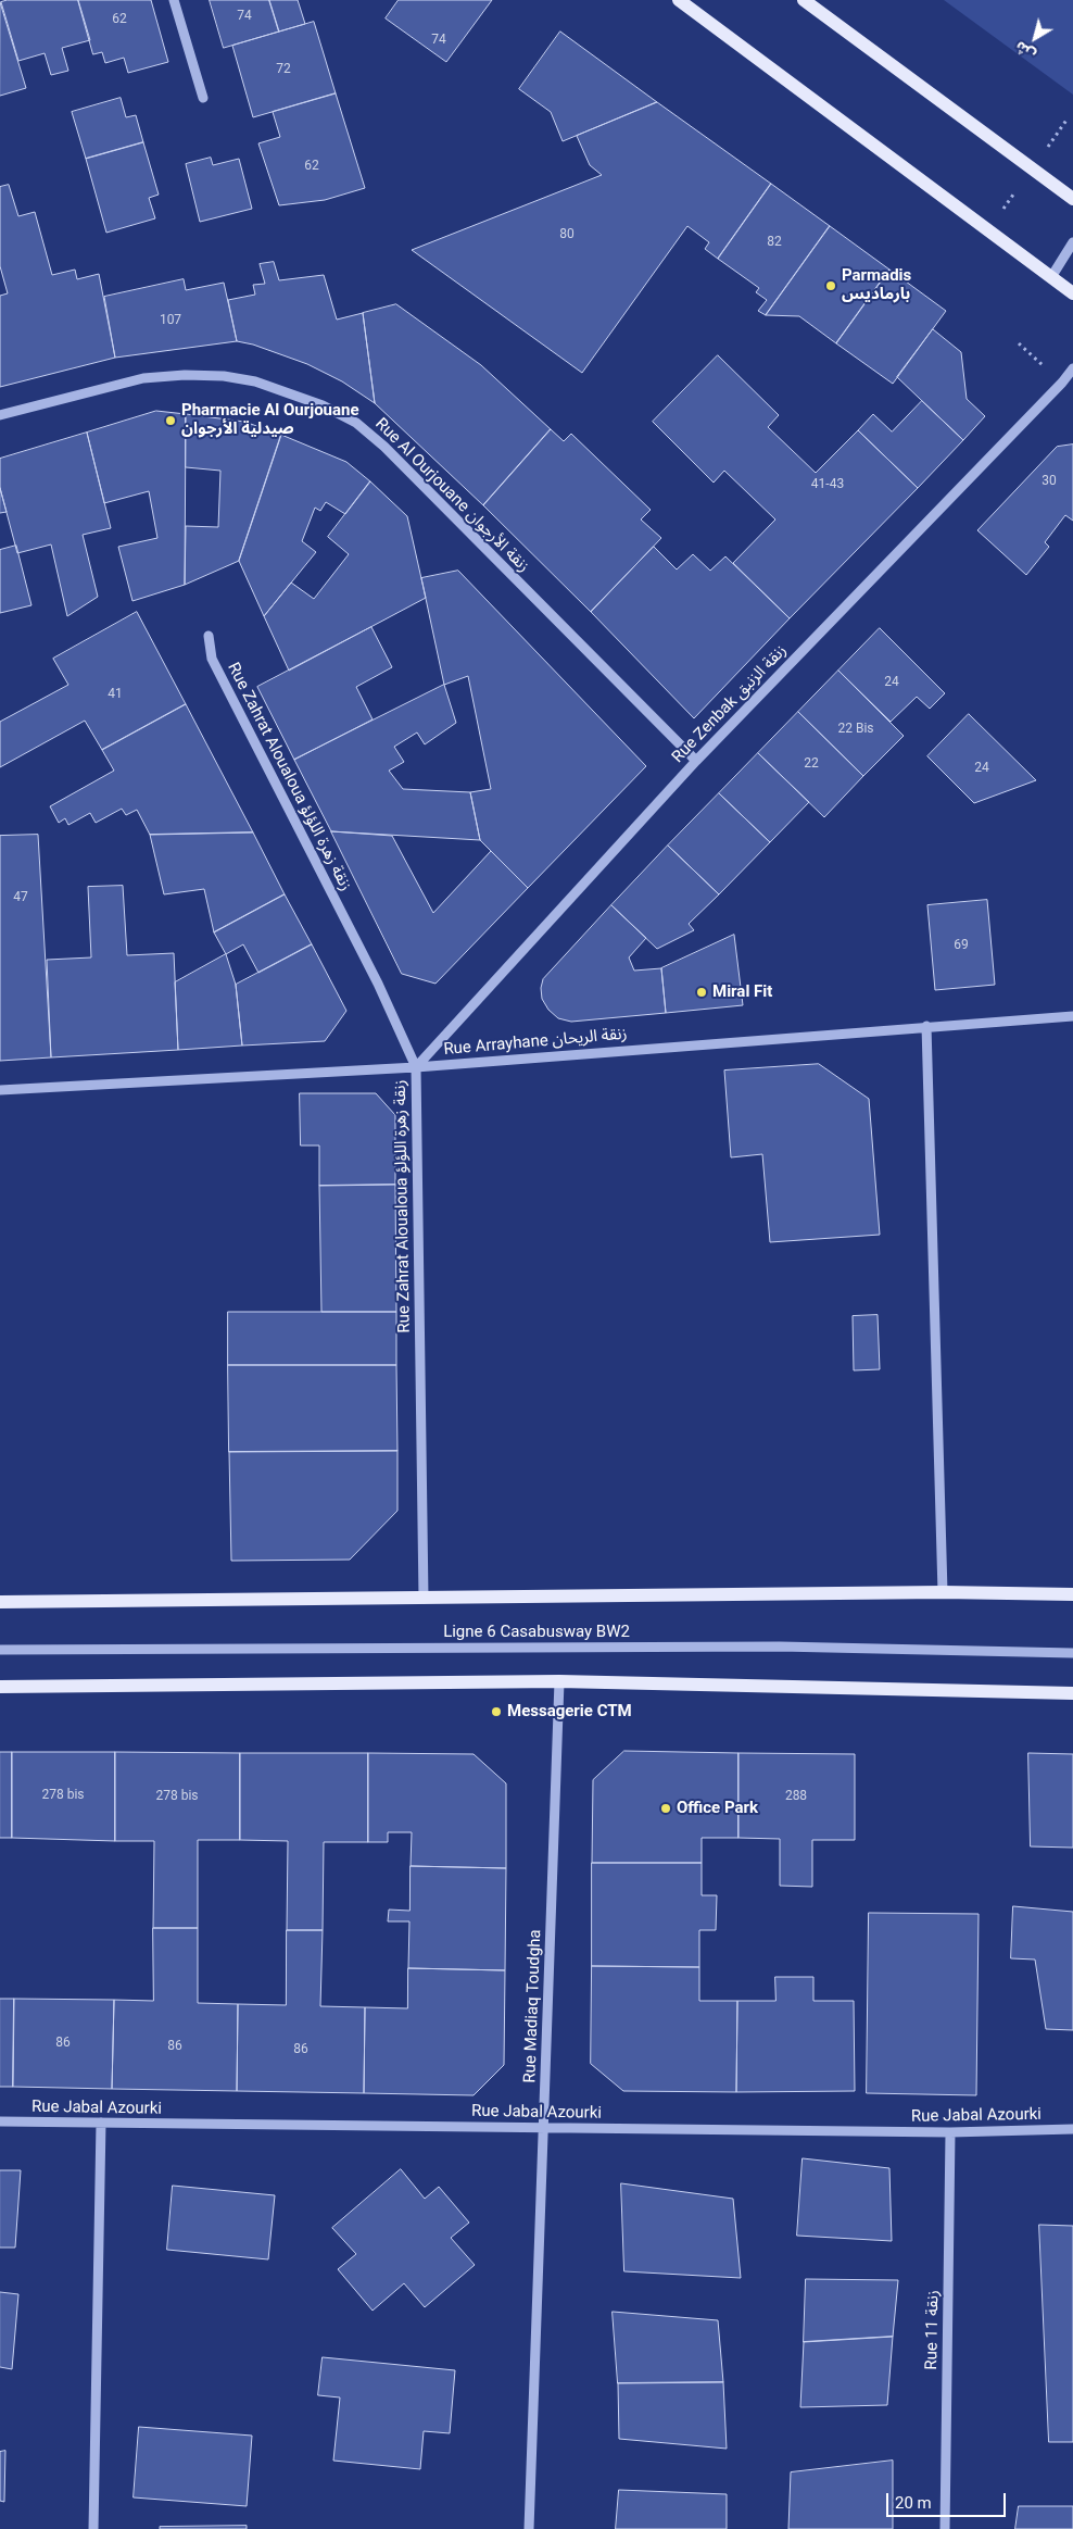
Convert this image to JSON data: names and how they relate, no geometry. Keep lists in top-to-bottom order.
{
  "streets": {
    "street": [
      "Rue Al Ourjouane زنقة الأرجوان",
      "Rue Zenbak زنقة الزنبق",
      "Rue Zahrat Aloualoua زنقة زهرة اللؤلؤ",
      "Rue Arrayhane زنقة الريحان",
      "Ligne 6 Casabusway BW2",
      "Rue Madiaq Toudgha",
      "Rue Jabal Azourki",
      "Rue 11 زنقة"
    ]
  },
  "crossings": [
    ["Rue Al Ourjouane زنقة الأرجوان", "Rue Zenbak زنقة الزنبق"],
    ["Rue Zenbak زنقة الزنبق", "Rue Zahrat Aloualoua زنقة زهرة اللؤلؤ"],
    ["Rue Zenbak زنقة الزنبق", "Rue Arrayhane زنقة الريحان"],
    ["Rue Zahrat Aloualoua زنقة زهرة اللؤلؤ", "Rue Arrayhane زنقة الريحان"],
    ["Rue Madiaq Toudgha", "Rue Jabal Azourki"],
    ["Rue Jabal Azourki", "Rue 11 زنقة"]
  ],
  "places": [
    "Parmadis بارماديس",
    "Pharmacie Al Ourjouane صيدلية الأرجوان",
    "Miral Fit",
    "Messagerie CTM",
    "Office Park"
  ],
  "house_numbers": [
    "74",
    "62",
    "74",
    "72",
    "62",
    "80",
    "82",
    "107",
    "30",
    "41-43",
    "24",
    "41",
    "22 Bis",
    "22",
    "24",
    "47",
    "69",
    "278 bis",
    "278 bis",
    "288",
    "86",
    "86",
    "86"
  ],
  "scale_bar": "20 m",
  "north": "bottom left"
}
